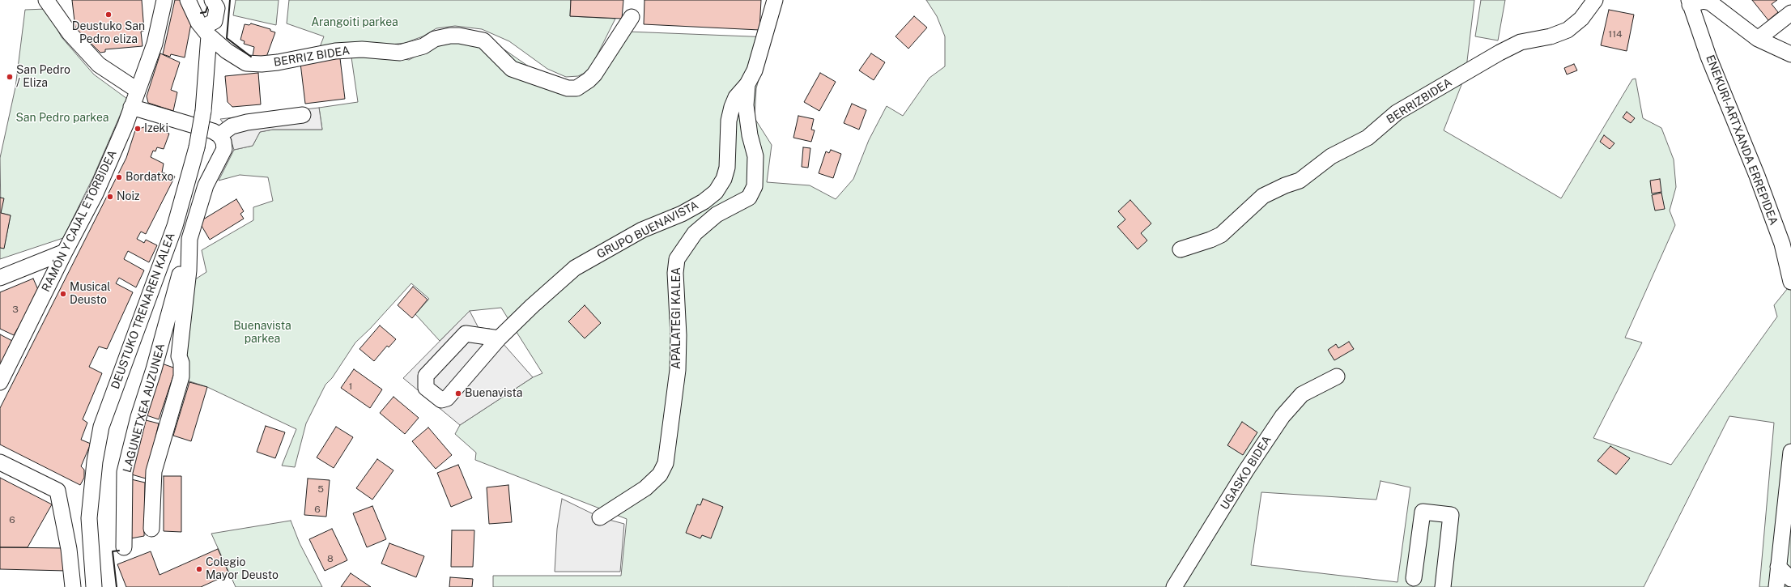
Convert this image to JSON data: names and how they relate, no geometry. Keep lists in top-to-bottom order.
{
  "streets": {
    "street": [
      "BERRIZ BIDEA",
      "BERRIZBIDEA",
      "ENEKURI-ARTXANDA ERREPIDEA",
      "RAMÓN Y CAJAL ETORBIDEA",
      "GRUPO BUENAVISTA",
      "DEUSTUKO TRENAREN KALEA",
      "APALATEGI KALEA",
      "LAGUNETXEA AUZUNEA",
      "UGASKO BIDEA"
    ]
  },
  "crossings": [
    ["BERRIZ BIDEA", "DEUSTUKO TRENAREN KALEA"],
    ["GRUPO BUENAVISTA", "APALATEGI KALEA"]
  ],
  "parks": ["Arangoiti parkea", "San Pedro parkea", "Buenavista parkea"],
  "places": [
    "Deustuko San Pedro eliza",
    "San Pedro / Eliza",
    "Izeki",
    "Bordatxo",
    "Noiz",
    "Musical Deusto",
    "Buenavista",
    "Colegio Mayor Deusto"
  ],
  "house_numbers": [
    "114",
    "3",
    "1",
    "5",
    "6",
    "6",
    "8"
  ]
}
